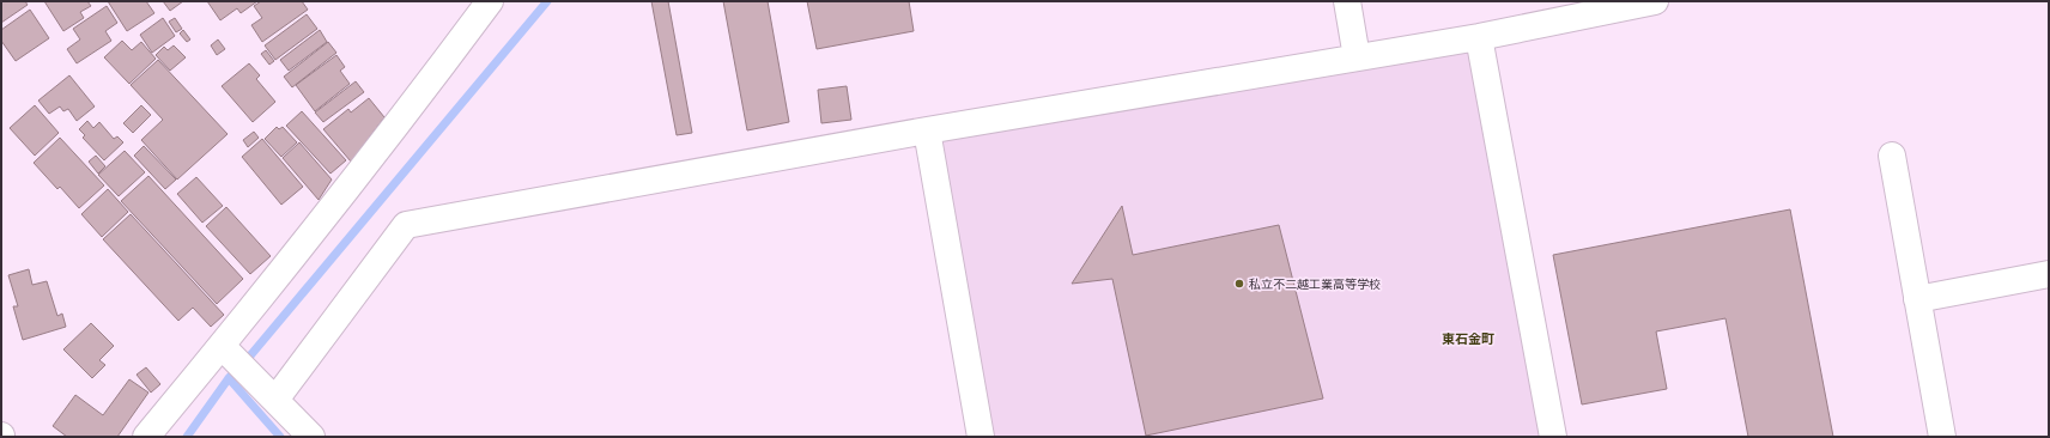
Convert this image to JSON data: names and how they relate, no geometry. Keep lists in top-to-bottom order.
{
  "districts": ["東石金町"],
  "places": ["私立不二越工業高等学校"]
}
